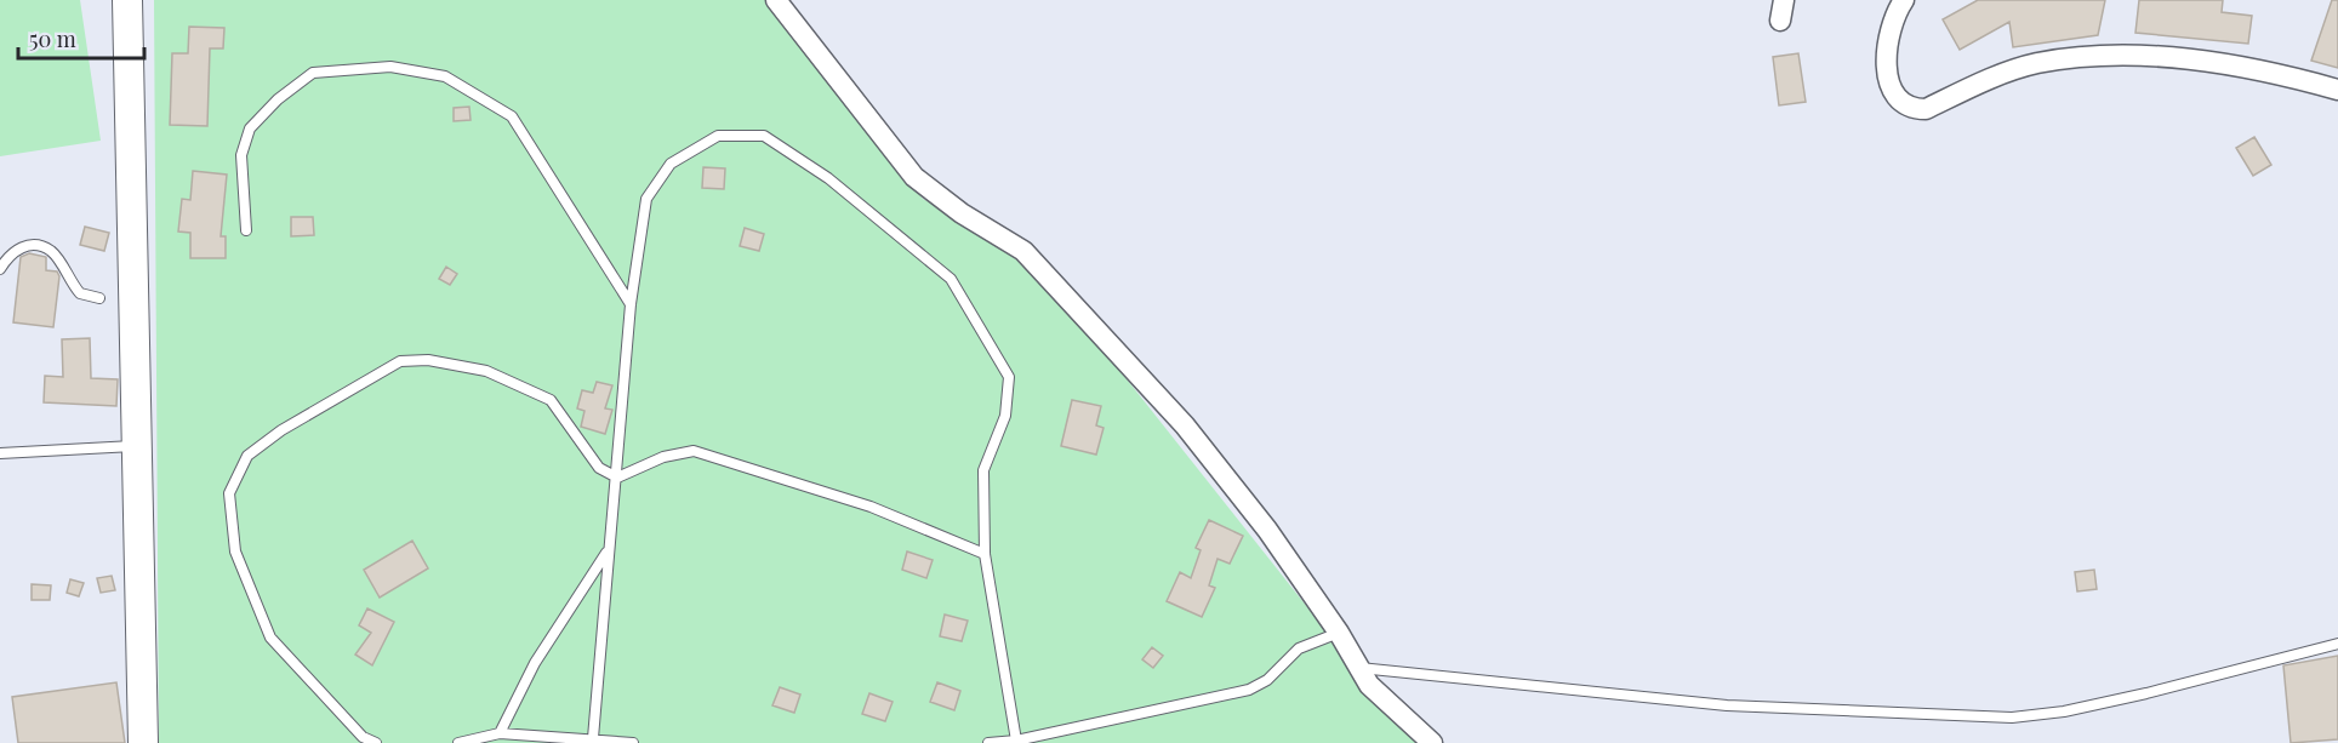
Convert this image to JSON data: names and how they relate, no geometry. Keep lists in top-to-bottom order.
{
  "scale_bar": "50 m"
}
